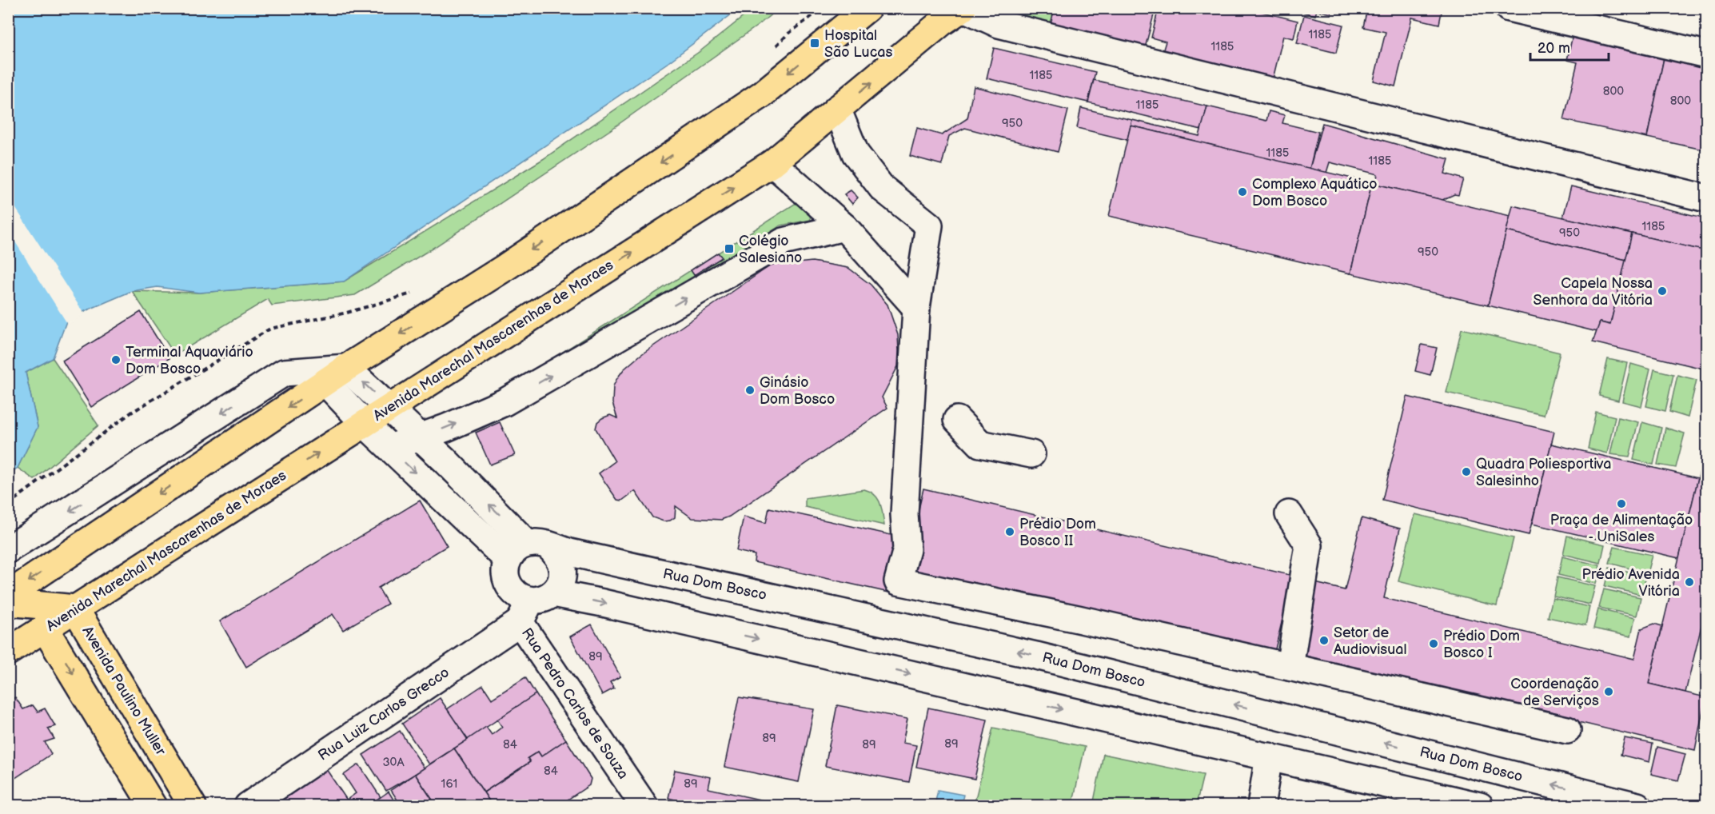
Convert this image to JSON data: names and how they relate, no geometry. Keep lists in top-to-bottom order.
{
  "streets": {
    "main road": ["Avenida Marechal Mascarenhas de Moraes", "Avenida Paulino Muller"],
    "street": ["Rua Dom Bosco", "Rua Pedro Carlos de Souza", "Rua Luiz Carlos Grecco"]
  },
  "crossings": [
    ["Avenida Marechal Mascarenhas de Moraes", "Rua Dom Bosco"],
    ["Avenida Marechal Mascarenhas de Moraes", "Avenida Paulino Muller"],
    ["Rua Dom Bosco", "Rua Pedro Carlos de Souza"],
    ["Rua Dom Bosco", "Rua Luiz Carlos Grecco"],
    ["Rua Pedro Carlos de Souza", "Rua Luiz Carlos Grecco"]
  ],
  "places": {
    "transit": ["Hospital São Lucas", "Colégio Salesiano"],
    "other": [
      "Complexo Aquático Dom Bosco",
      "Capela Nossa Senhora da Vitória",
      "Terminal Aquaviário Dom Bosco",
      "Ginásio Dom Bosco",
      "Quadra Poliesportiva Salesinho",
      "Praça de Alimentação - UniSales",
      "Prédio Dom Bosco II",
      "Prédio Avenida Vitória",
      "Setor de Audiovisual",
      "Prédio Dom Bosco I",
      "Coordenação de Serviços"
    ]
  },
  "house_numbers": [
    "1185",
    "1185",
    "1185",
    "800",
    "800",
    "1185",
    "950",
    "1185",
    "1185",
    "1185",
    "950",
    "950",
    "89",
    "89",
    "89",
    "84",
    "89",
    "30A",
    "84",
    "161",
    "89"
  ],
  "scale_bar": "20 m"
}
